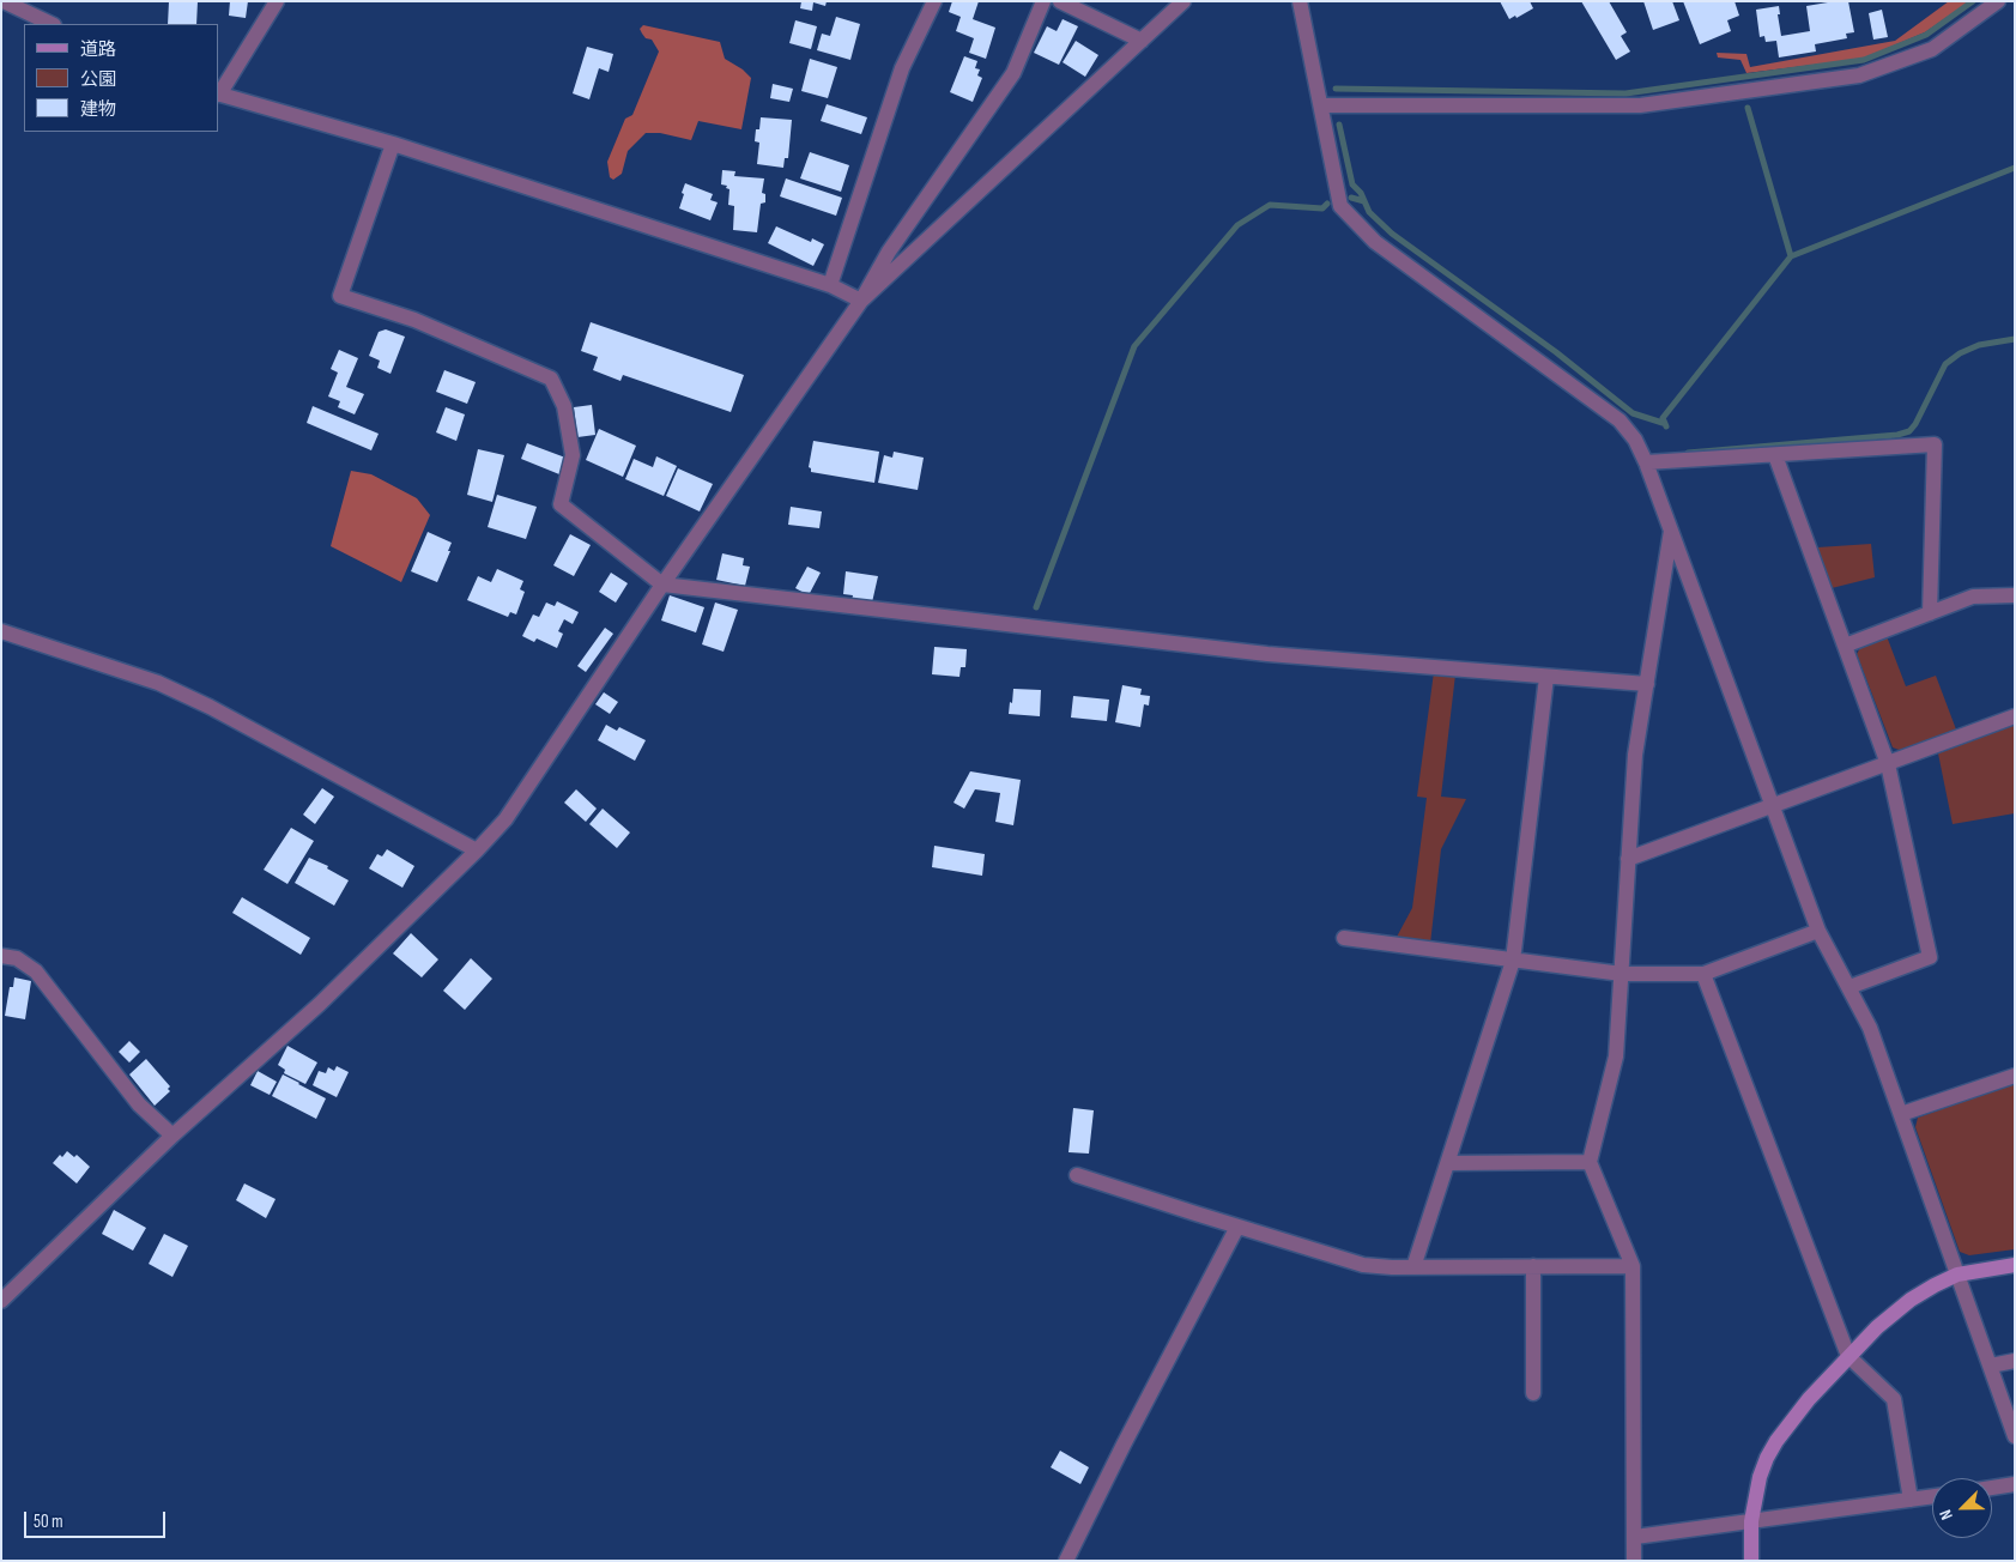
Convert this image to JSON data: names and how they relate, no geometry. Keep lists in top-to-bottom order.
{
  "legend": ["道路", "公園", "建物"],
  "scale_bar": "50 m",
  "north": "bottom left"
}
